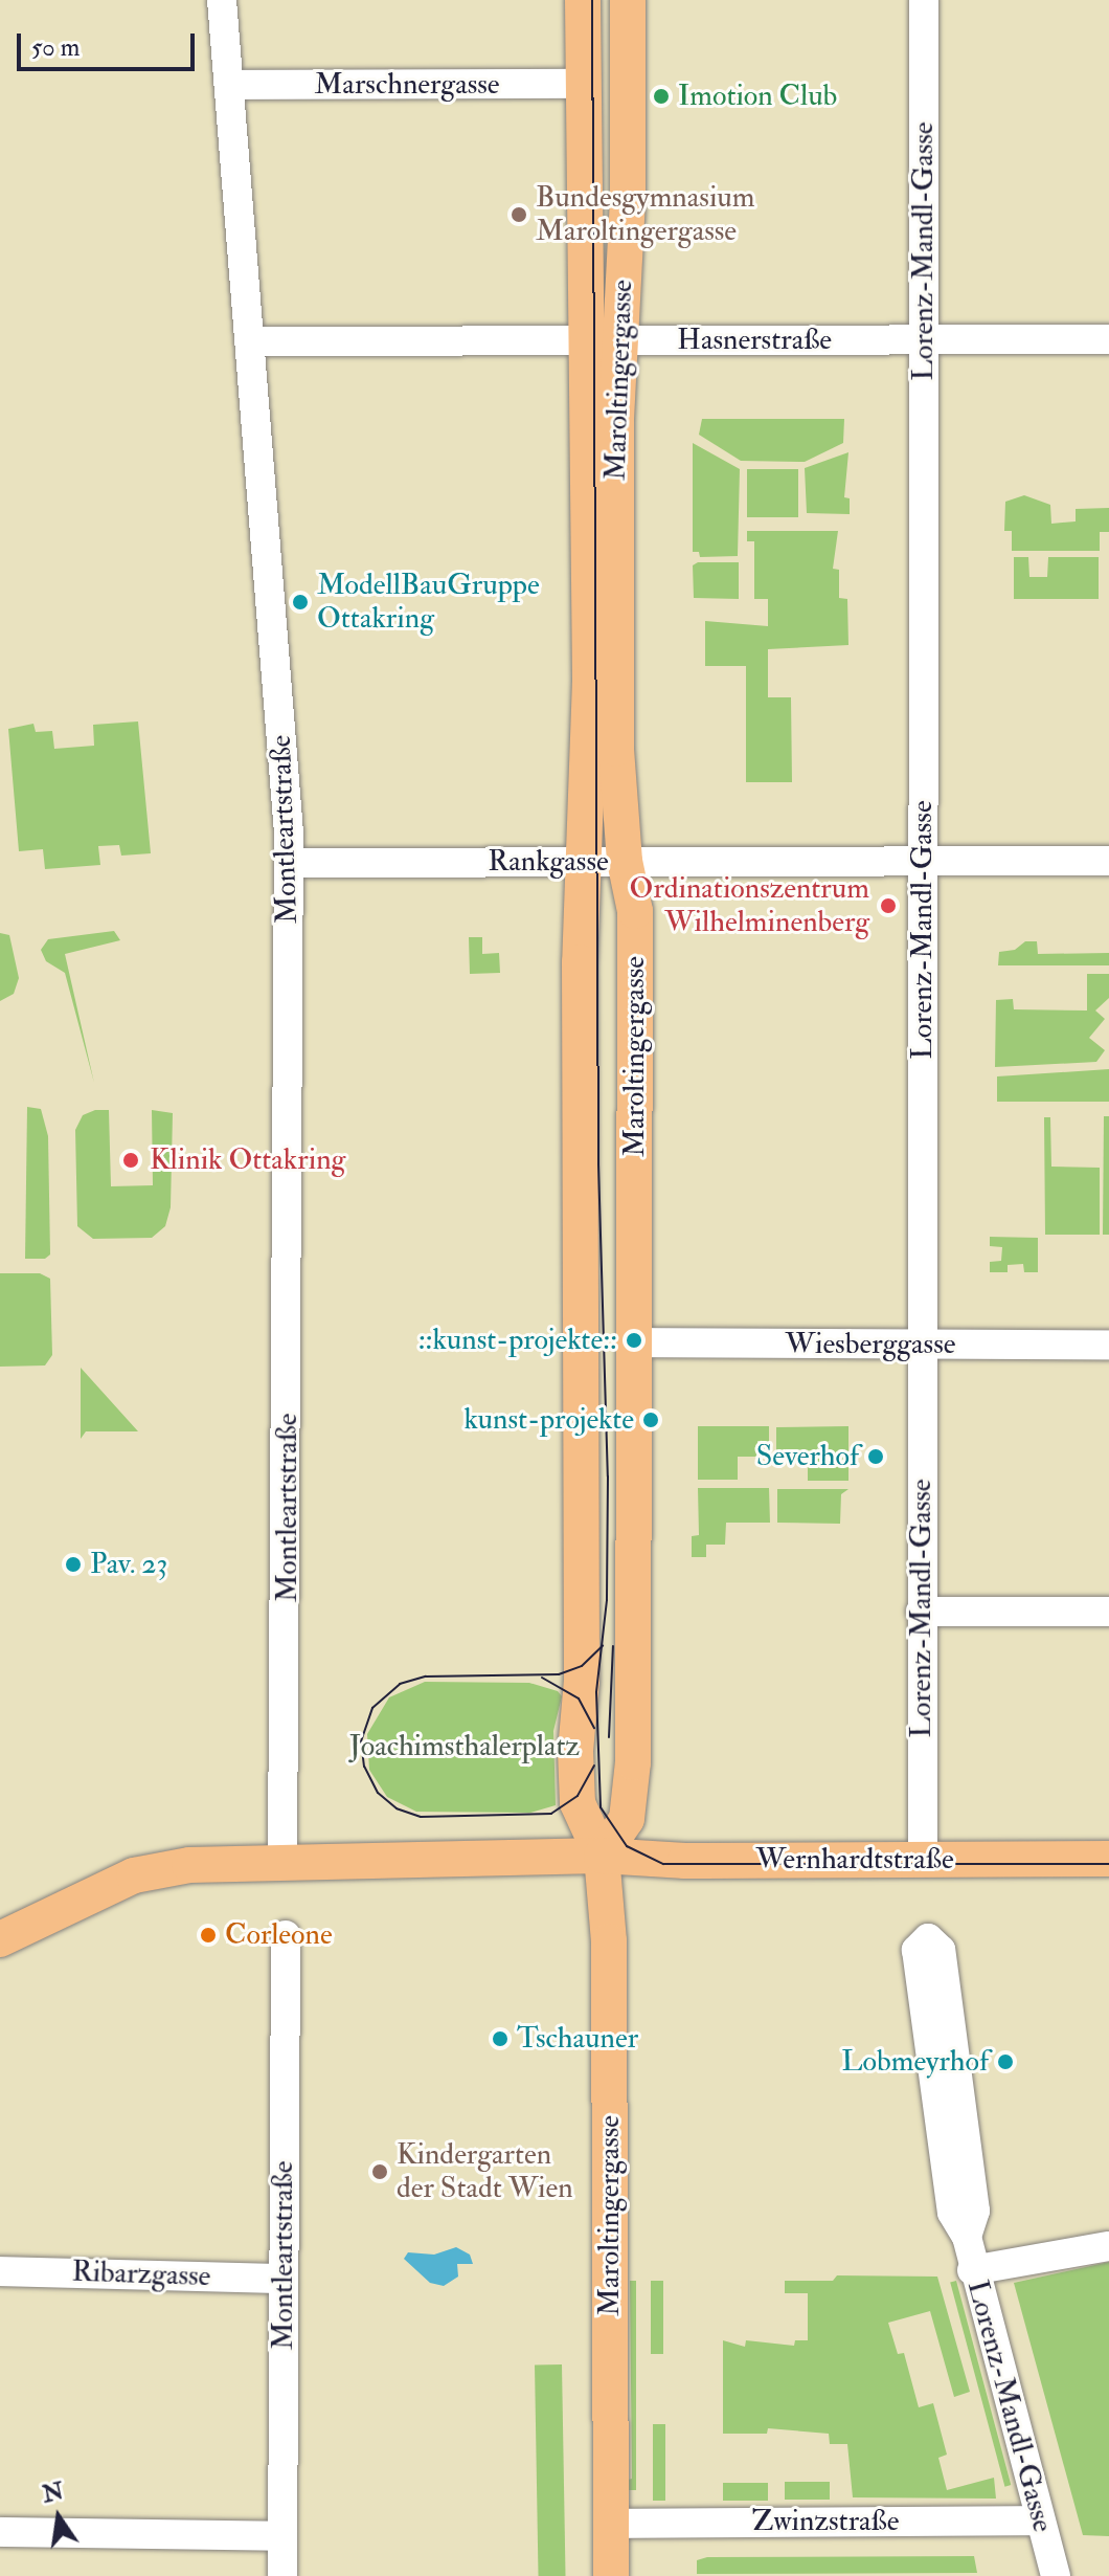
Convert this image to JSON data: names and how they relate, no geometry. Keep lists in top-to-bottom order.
{
  "streets": {
    "main road": ["Maroltingergasse", "Wernhardtstraße"],
    "street": [
      "Marschnergasse",
      "Lorenz-Mandl-Gasse",
      "Hasnerstraße",
      "Montleartstraße",
      "Rankgasse",
      "Wiesberggasse",
      "Ribarzgasse",
      "Zwinzstraße"
    ]
  },
  "crossings": [
    ["Marschnergasse", "Maroltingergasse"],
    ["Marschnergasse", "Montleartstraße"],
    ["Lorenz-Mandl-Gasse", "Hasnerstraße"],
    ["Lorenz-Mandl-Gasse", "Rankgasse"],
    ["Lorenz-Mandl-Gasse", "Wiesberggasse"],
    ["Lorenz-Mandl-Gasse", "Wernhardtstraße"],
    ["Lorenz-Mandl-Gasse", "Zwinzstraße"],
    ["Hasnerstraße", "Maroltingergasse"],
    ["Hasnerstraße", "Montleartstraße"],
    ["Maroltingergasse", "Rankgasse"],
    ["Maroltingergasse", "Wiesberggasse"],
    ["Maroltingergasse", "Wernhardtstraße"],
    ["Maroltingergasse", "Zwinzstraße"],
    ["Montleartstraße", "Rankgasse"],
    ["Montleartstraße", "Ribarzgasse"]
  ],
  "parks": ["Joachimsthalerplatz"],
  "places": [
    "Imotion Club",
    "Bundesgymnasium Maroltingergasse",
    "ModellBauGruppe Ottakring",
    "Ordinationszentrum Wilhelminenberg",
    "Klinik Ottakring",
    "::kunst-projekte::",
    "kunst-projekte",
    "Severhof",
    "Pav. 23",
    "Corleone",
    "Tschauner",
    "Lobmeyrhof",
    "Kindergarten der Stadt Wien"
  ],
  "scale_bar": "50 m",
  "north": "top"
}
